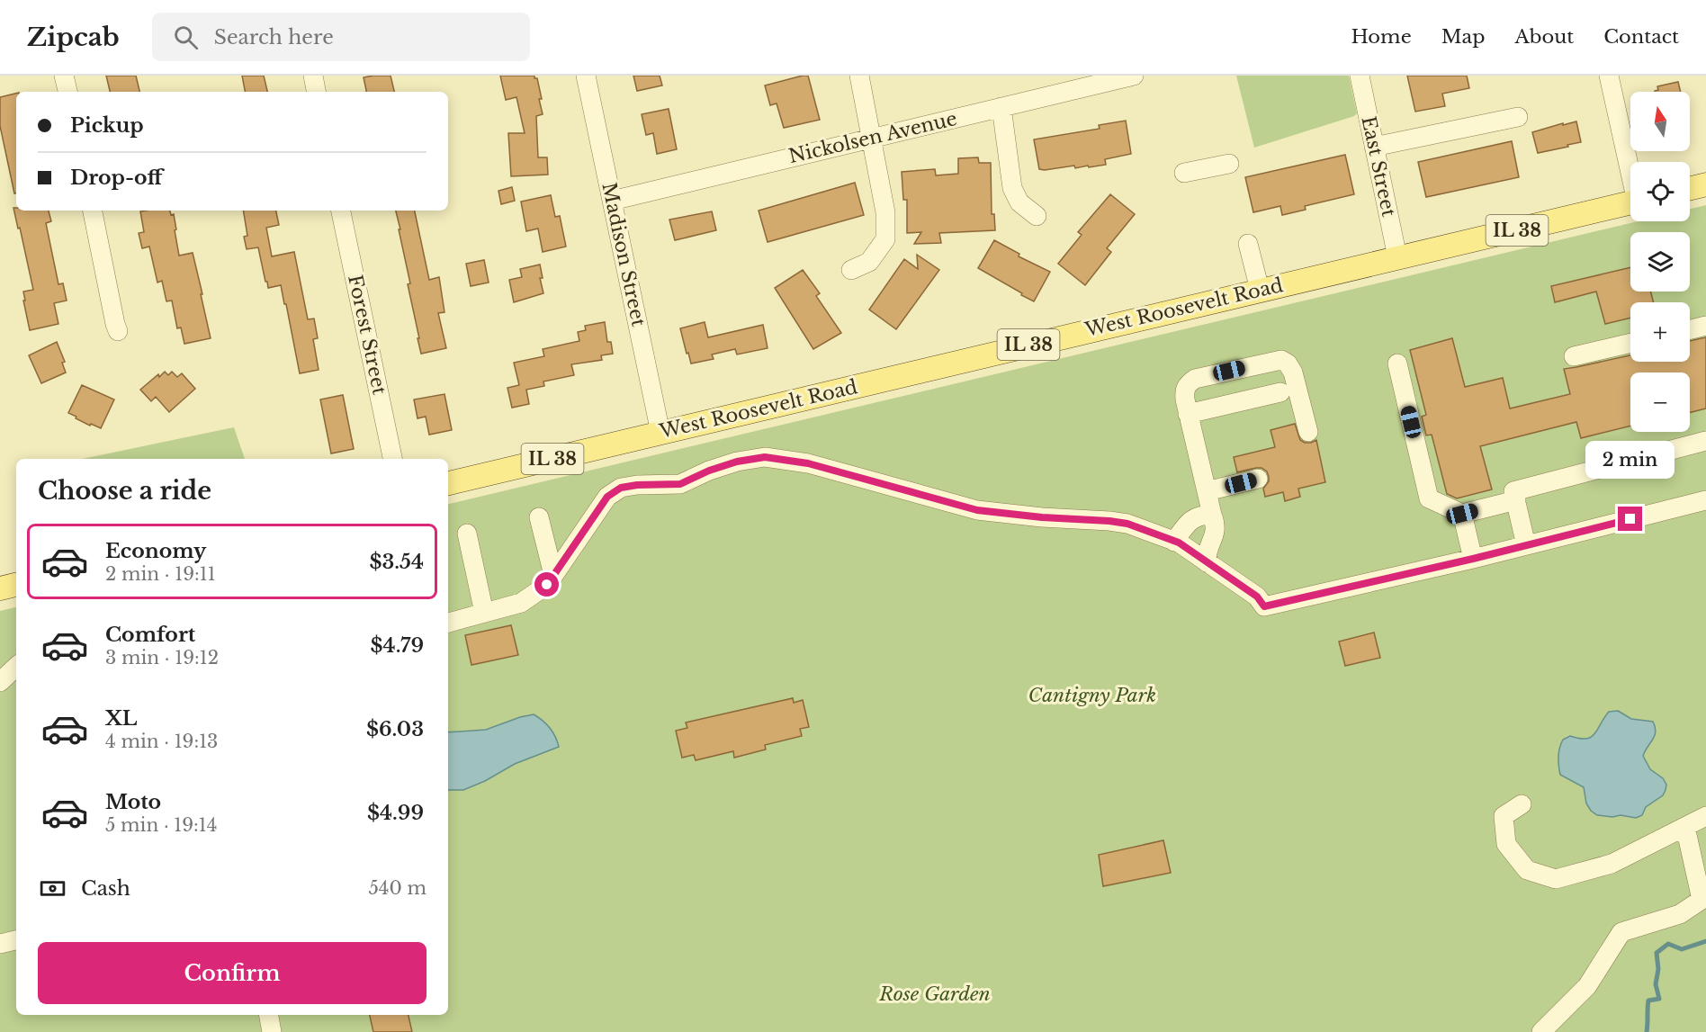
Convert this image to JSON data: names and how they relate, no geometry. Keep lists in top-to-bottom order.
{
  "streets": {
    "main road": ["IL 38", "West Roosevelt Road"],
    "street": [
      "Nickolsen Avenue",
      "East Street",
      "Madison Street",
      "Forest Street"
    ]
  },
  "crossings": [
    ["Nickolsen Avenue", "Madison Street"],
    ["East Street", "West Roosevelt Road"],
    ["Madison Street", "West Roosevelt Road"]
  ],
  "parks": ["Cantigny Park", "Rose Garden"],
  "north": "top",
  "page": {
    "header": "Zipcab",
    "search": "Search here",
    "nav": [
      "Home",
      "Map",
      "About",
      "Contact"
    ],
    "map_buttons": ["+", "−"],
    "banner": ["Pickup", "Drop-off"],
    "bubble": "2 min",
    "heading": "Choose a ride",
    "list": [
      {
        "name": "Economy",
        "note": "2 min · 19:11",
        "value": "$3.54"
      },
      {
        "name": "Comfort",
        "note": "3 min · 19:12",
        "value": "$4.79"
      },
      {
        "name": "XL",
        "note": "4 min · 19:13",
        "value": "$6.03"
      },
      {
        "name": "Moto",
        "note": "5 min · 19:14",
        "value": "$4.99"
      }
    ],
    "pay": ["Cash", "540 m"],
    "buttons": "Confirm"
  }
}
